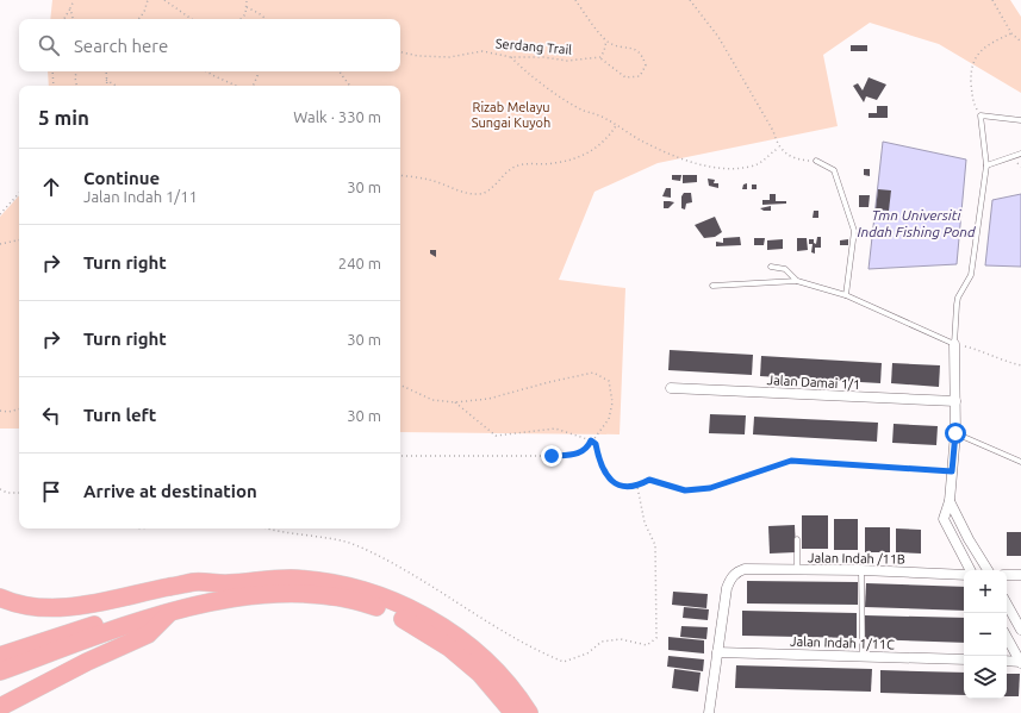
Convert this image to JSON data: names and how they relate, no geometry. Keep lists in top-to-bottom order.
{
  "streets": {
    "street": ["Jalan Damai 1/1", "Jalan Indah /11B", "Jalan Indah 1/11C"],
    "path": ["Serdang Trail"]
  },
  "crossings": [
    ["Jalan Indah /11B", "Jalan Indah 1/11C"]
  ],
  "water": ["Tmn Universiti Indah Fishing Pond"],
  "parks": ["Rizab Melayu Sungai Kuyoh"],
  "page": {
    "search": "Search here",
    "heading": ["5 min", "Walk · 330 m"],
    "list": [
      ["Continue", "Jalan Indah 1/11", "30 m"],
      ["Turn right", "240 m"],
      ["Turn right", "30 m"],
      ["Turn left", "30 m"],
      "Arrive at destination"
    ],
    "map_buttons": ["+", "−"]
  }
}
